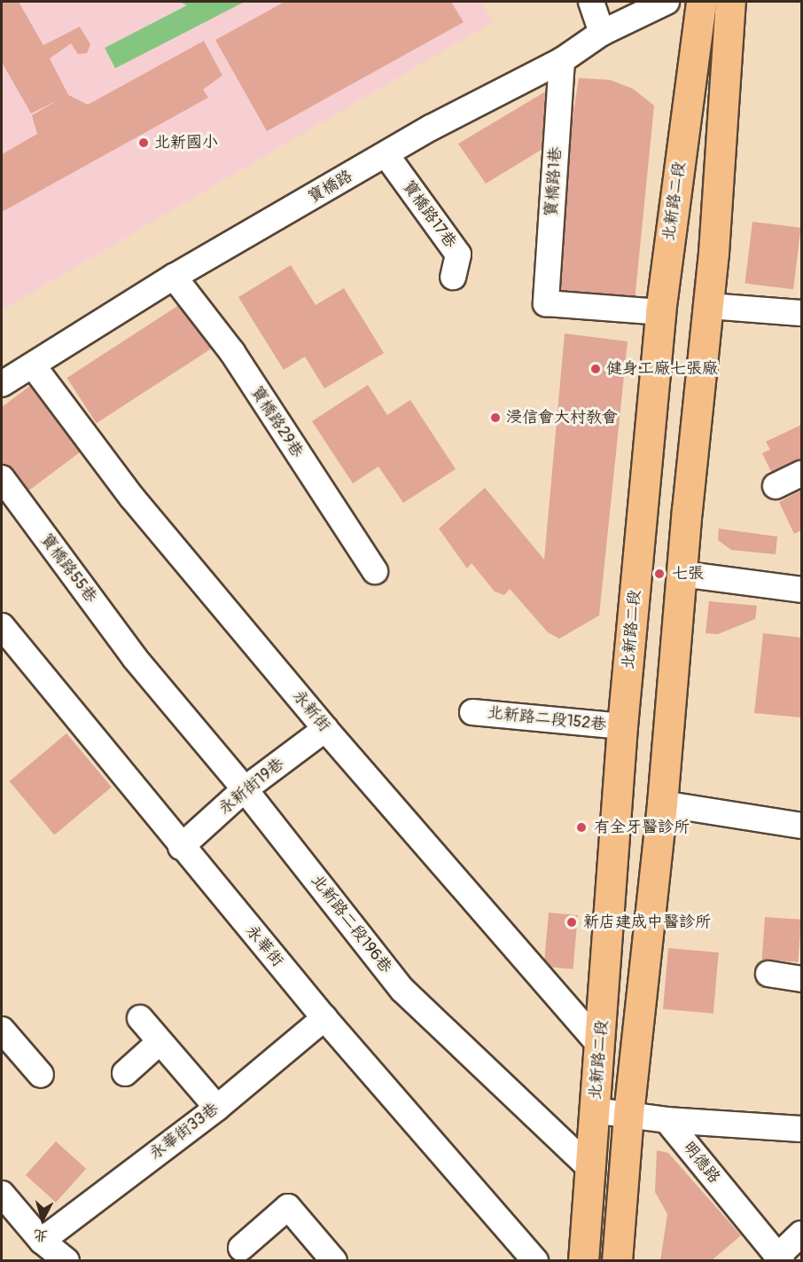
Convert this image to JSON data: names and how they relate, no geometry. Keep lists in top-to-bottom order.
{
  "streets": {
    "main road": ["北新路二段"],
    "street": [
      "寶橋路1巷",
      "寶橋路",
      "寶橋路17巷",
      "寶橋路29巷",
      "寶橋路55巷",
      "永新街",
      "北新路二段152巷",
      "永新街19巷",
      "北新路二段196巷",
      "永華街",
      "永華街33巷",
      "明德路"
    ]
  },
  "crossings": [
    ["寶橋路1巷", "寶橋路"],
    ["寶橋路1巷", "北新路二段"],
    ["寶橋路", "寶橋路17巷"],
    ["寶橋路", "寶橋路29巷"],
    ["寶橋路", "永新街"],
    ["北新路二段", "永新街"],
    ["北新路二段", "北新路二段152巷"],
    ["北新路二段", "北新路二段196巷"],
    ["寶橋路55巷", "北新路二段196巷"],
    ["永新街", "永新街19巷"],
    ["永新街19巷", "北新路二段196巷"],
    ["永新街19巷", "永華街"],
    ["永華街", "永華街33巷"]
  ],
  "places": [
    "北新國小",
    "健身工廠七張廠",
    "浸信會大村教會",
    "七張",
    "有全牙醫診所",
    "新店建成中醫診所"
  ],
  "north": "bottom"
}
